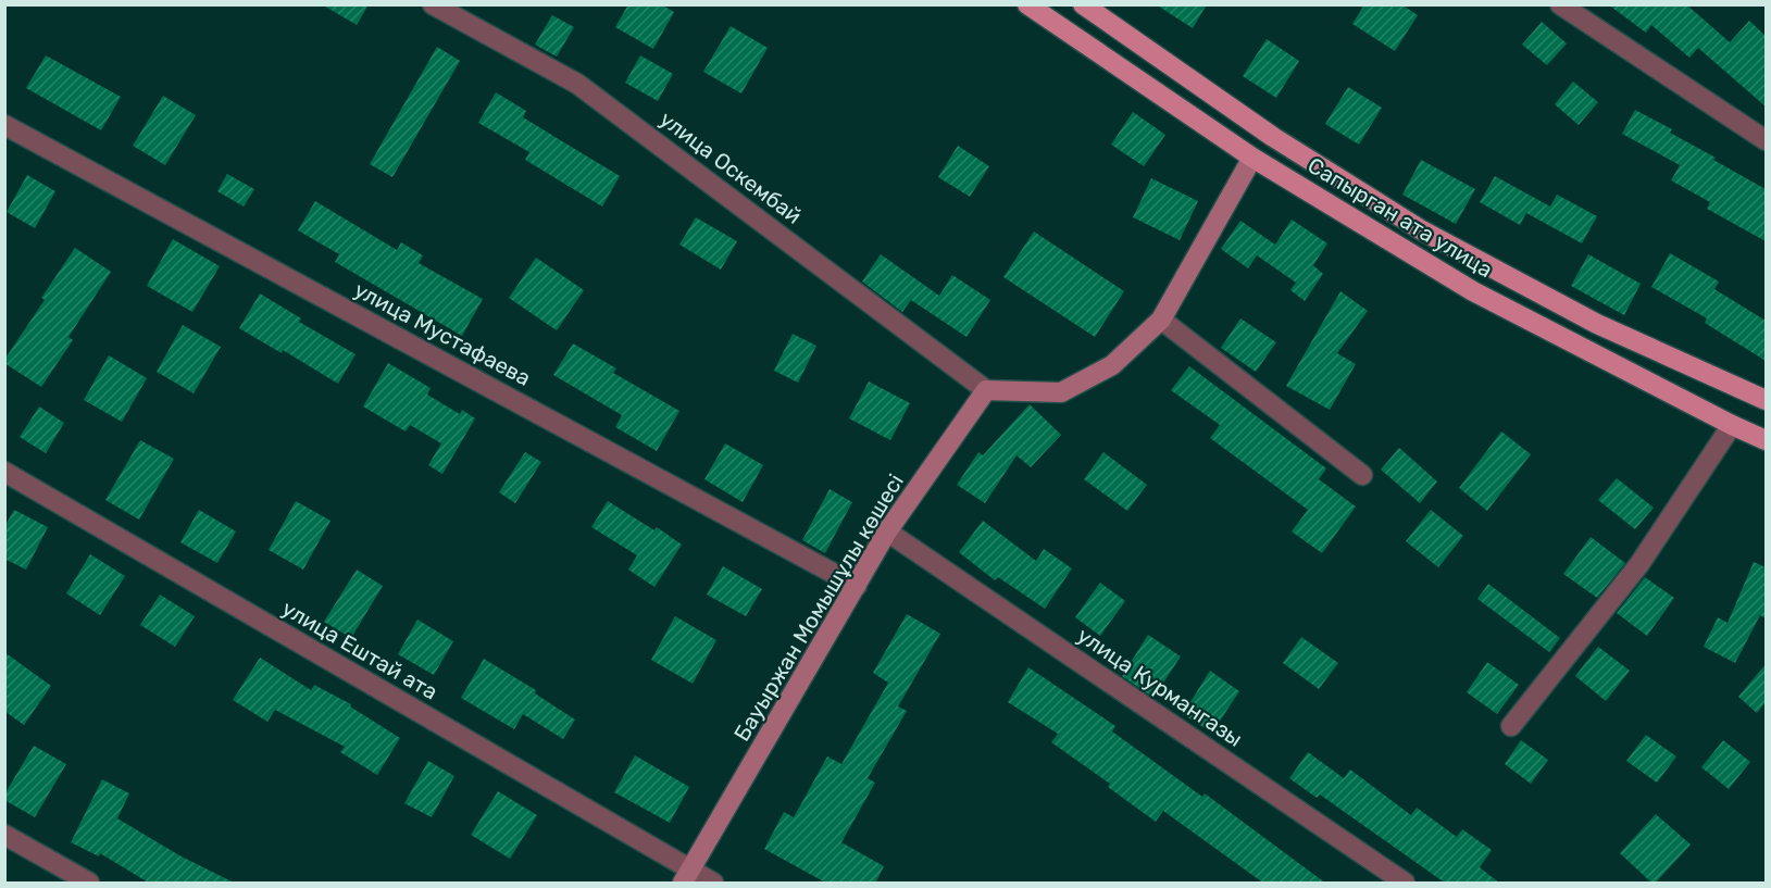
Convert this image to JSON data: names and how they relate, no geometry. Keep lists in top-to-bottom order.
{
  "streets": {
    "main road": ["Сапырган ата улица"],
    "street": [
      "улица Оскембай",
      "улица Мустафаева",
      "Бауыржан Момышұлы көшесі",
      "улица Ештай ата",
      "улица Курмангазы"
    ]
  },
  "crossings": [
    ["улица Оскембай", "Бауыржан Момышұлы көшесі"],
    ["улица Мустафаева", "Бауыржан Момышұлы көшесі"],
    ["Бауыржан Момышұлы көшесі", "улица Ештай ата"],
    ["Бауыржан Момышұлы көшесі", "улица Курмангазы"]
  ]
}
